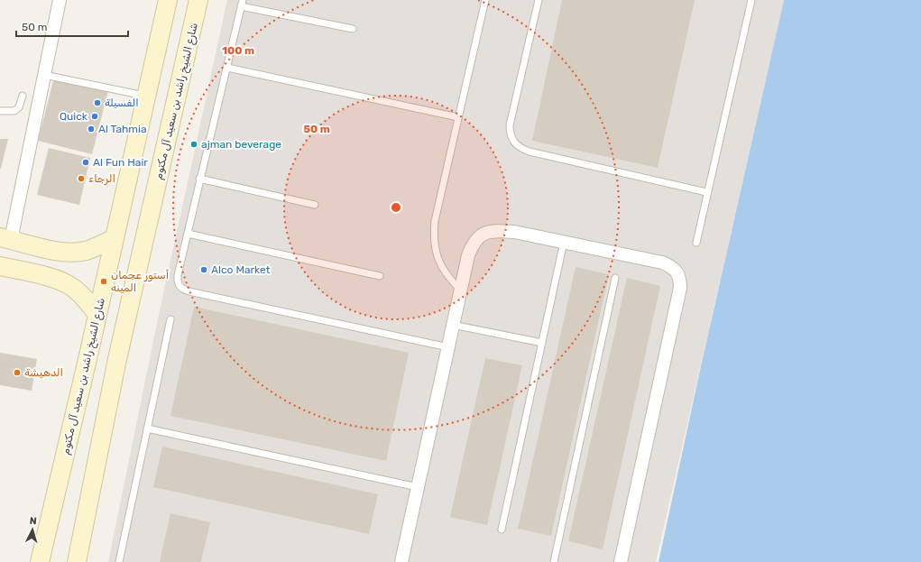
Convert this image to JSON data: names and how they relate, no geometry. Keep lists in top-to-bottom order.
{
  "streets": {
    "main road": ["شارع الشيخ راشد بن سعيد آل مكتوم"]
  },
  "places": [
    "الفسيلة",
    "Quick",
    "Al Tahmia",
    "ajman beverage",
    "Al Fun Hair",
    "الرجاء",
    "Alco Market",
    "أستور عجمان المينه",
    "الدهيشة"
  ],
  "scale_bar": "50 m",
  "north": "top",
  "rings": ["100 m", "50 m"]
}
